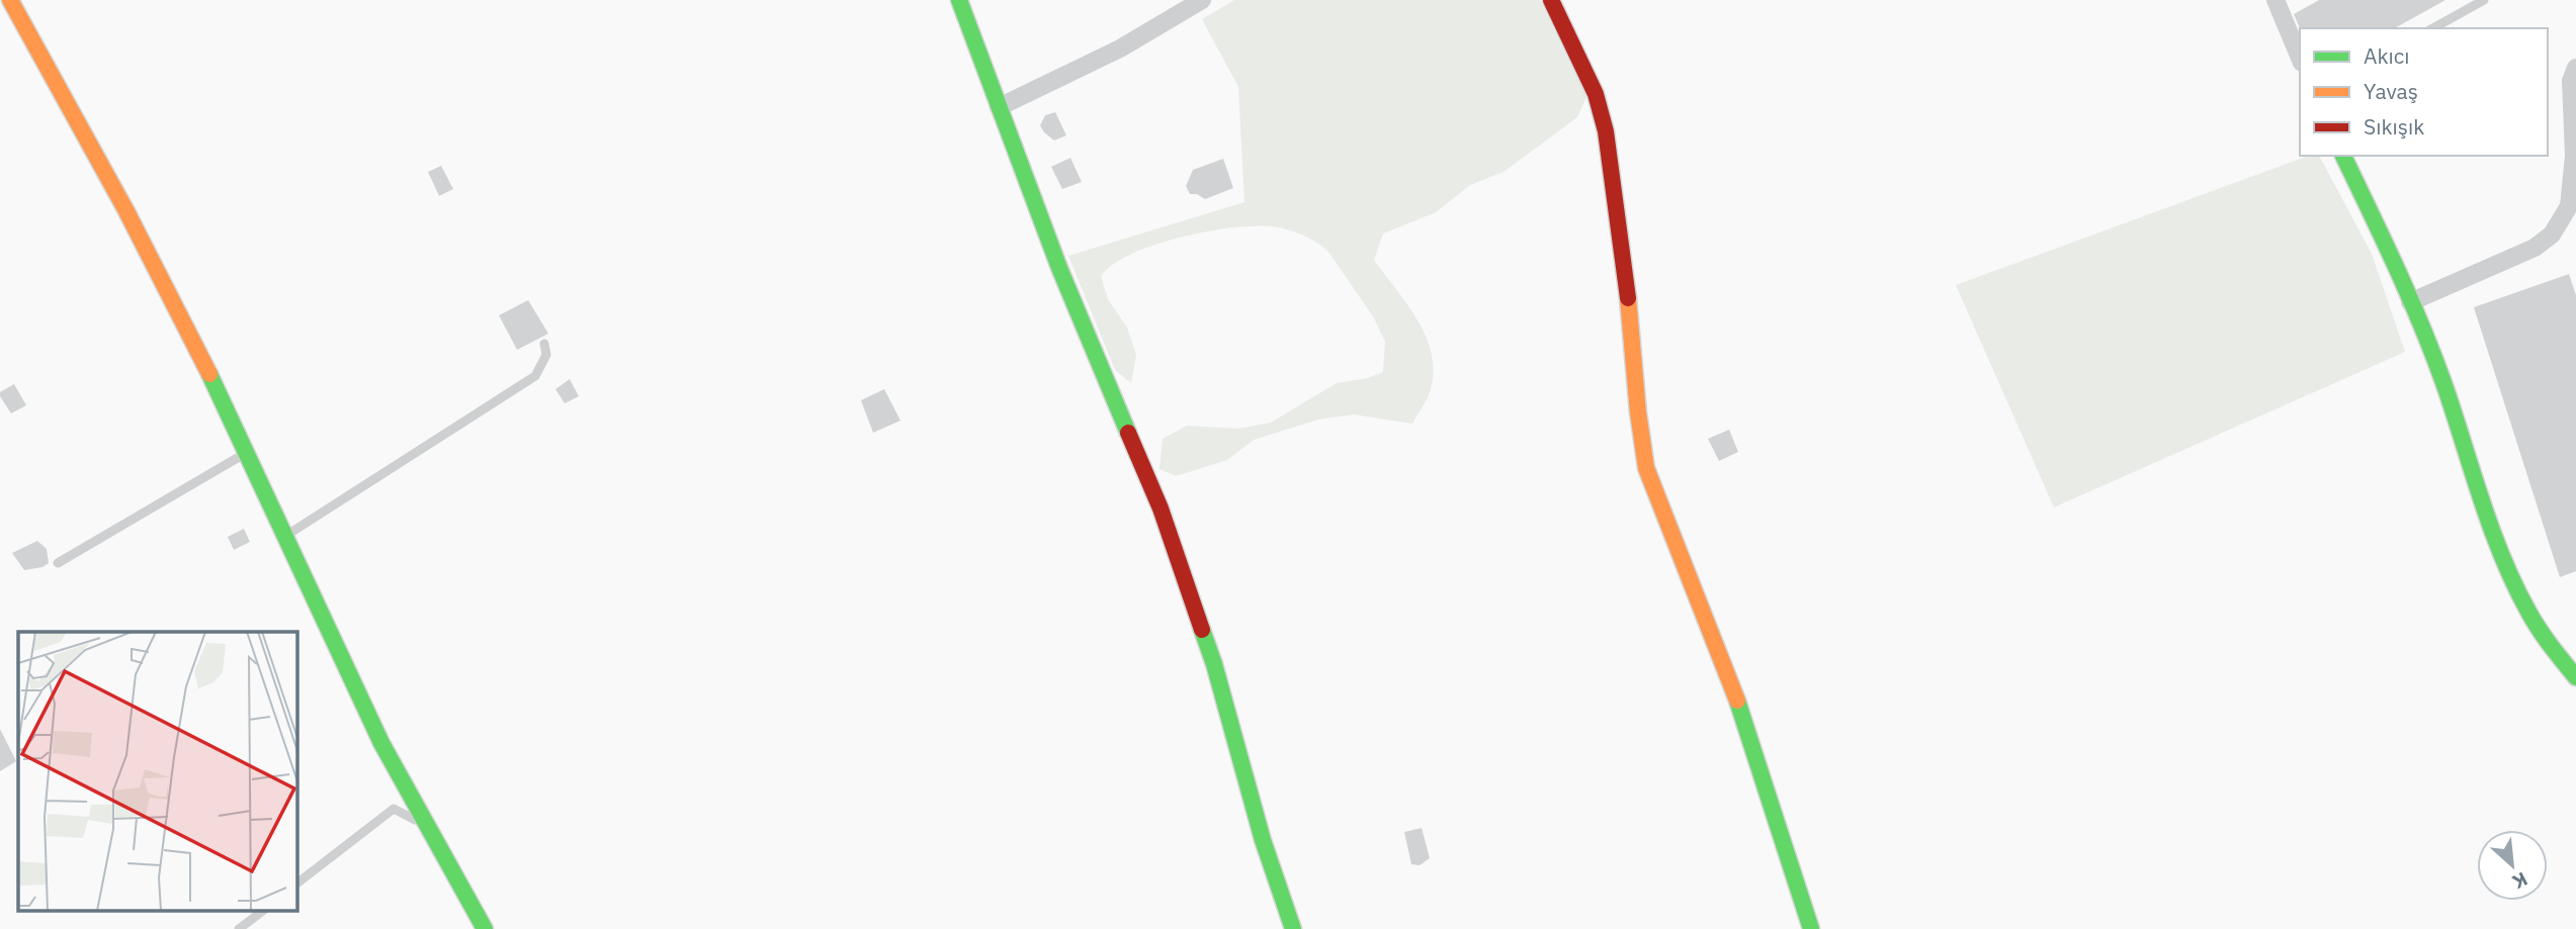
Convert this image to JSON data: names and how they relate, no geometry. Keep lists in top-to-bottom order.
{
  "legend": ["Akıcı", "Yavaş", "Sıkışık"],
  "north": "bottom right"
}
